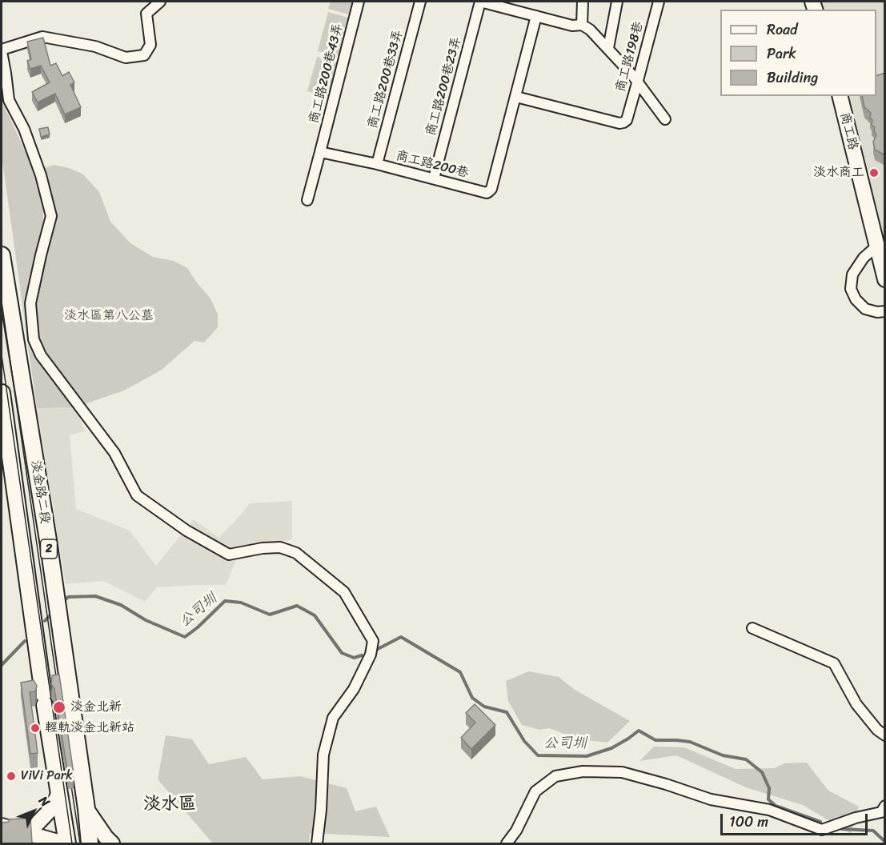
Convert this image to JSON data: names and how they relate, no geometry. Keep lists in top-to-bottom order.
{
  "streets": {
    "main road": ["淡金路二段", "2"],
    "street": [
      "商工路198巷",
      "商工路200巷43弄",
      "商工路200巷33弄",
      "商工路200巷23弄",
      "商工路",
      "商工路200巷"
    ]
  },
  "crossings": [
    ["商工路198巷", "商工路200巷"],
    ["商工路200巷43弄", "商工路200巷"],
    ["商工路200巷33弄", "商工路200巷"],
    ["商工路200巷23弄", "商工路200巷"]
  ],
  "districts": ["淡水區"],
  "water": ["公司圳"],
  "parks": ["淡水區第八公墓"],
  "places": [
    "淡水商工",
    "淡金北新",
    "輕軌淡金北新站",
    "ViVi Park"
  ],
  "legend": ["Road", "Park", "Building"],
  "scale_bar": "100 m",
  "north": "top right"
}
